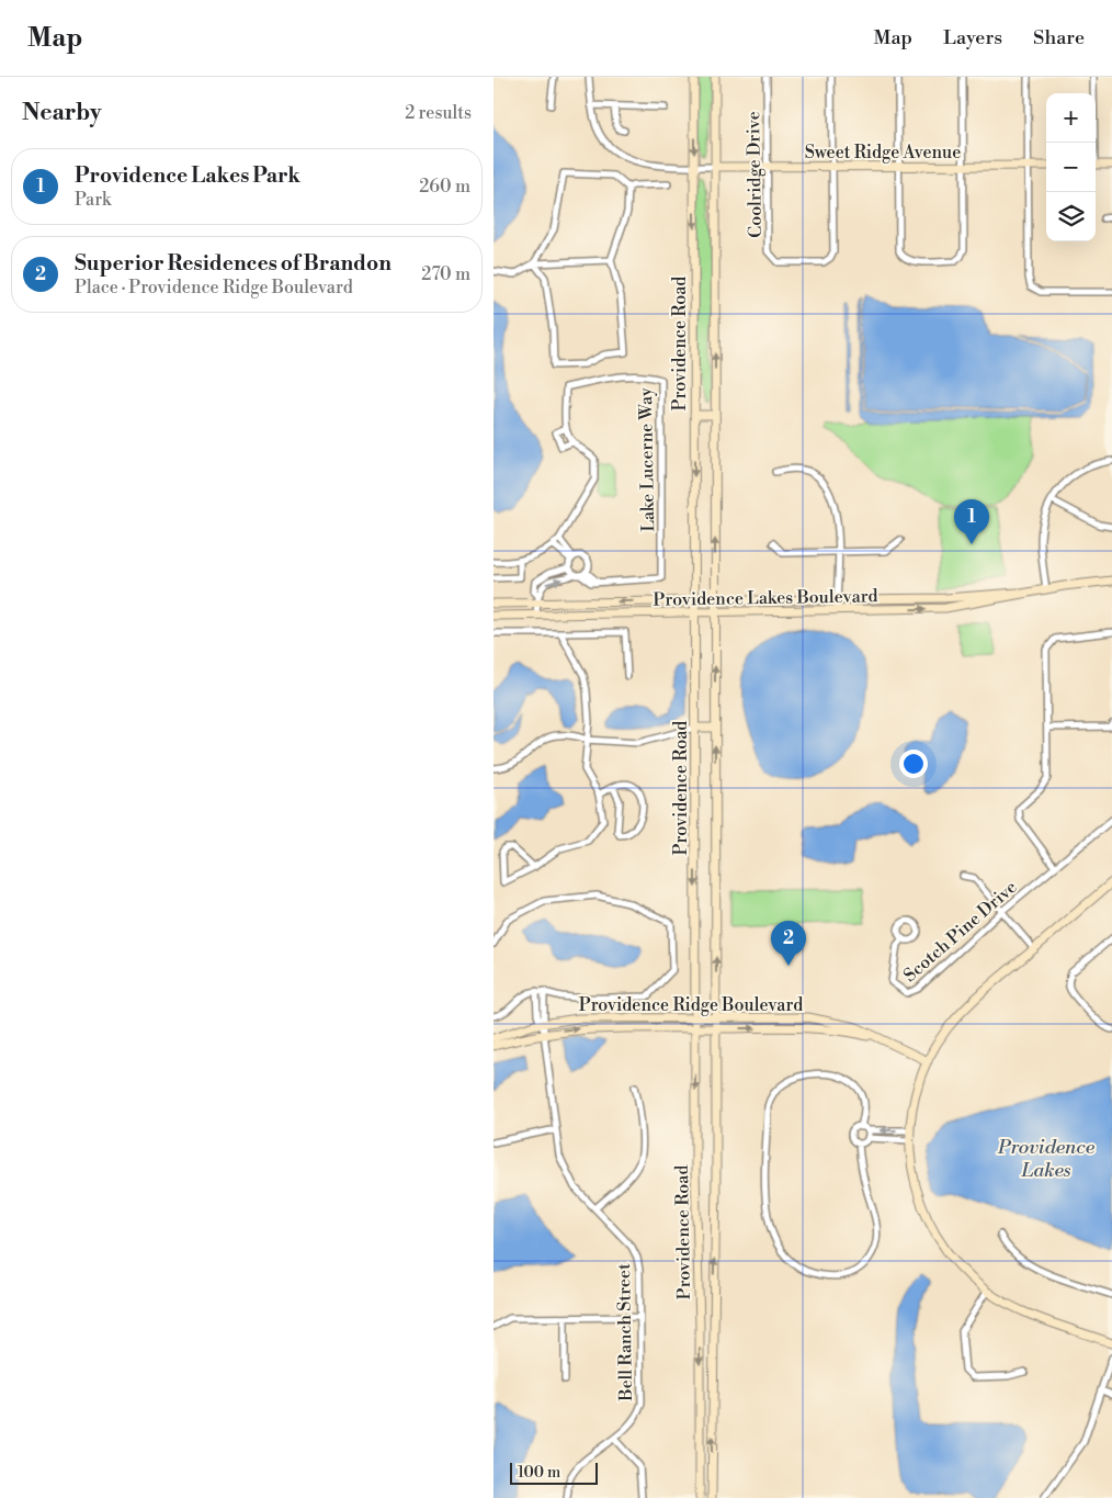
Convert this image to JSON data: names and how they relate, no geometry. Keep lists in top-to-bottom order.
{
  "streets": {
    "street": [
      "Sweet Ridge Avenue",
      "Coolridge Drive",
      "Providence Road",
      "Lake Lucerne Way",
      "Providence Lakes Boulevard",
      "Scotch Pine Drive",
      "Providence Ridge Boulevard",
      "Bell Ranch Street"
    ]
  },
  "crossings": [
    ["Sweet Ridge Avenue", "Coolridge Drive"],
    ["Sweet Ridge Avenue", "Providence Road"],
    ["Providence Road", "Providence Lakes Boulevard"],
    ["Providence Road", "Providence Ridge Boulevard"],
    ["Providence Ridge Boulevard", "Bell Ranch Street"]
  ],
  "water": ["Providence Lakes"],
  "scale_bar": "100 m",
  "page": {
    "header": "Map",
    "nav": ["Map", "Layers", "Share"],
    "heading": ["Nearby", "2 results"],
    "map_buttons": ["+", "−"],
    "list": [
      {
        "mark": "1",
        "name": "Providence Lakes Park",
        "note": "Park",
        "value": "260 m"
      },
      {
        "mark": "2",
        "name": "Superior Residences of Brandon",
        "note": "Place · Providence Ridge Boulevard",
        "value": "270 m"
      }
    ],
    "pins": ["1", "2"],
    "scale": "100 m"
  }
}
